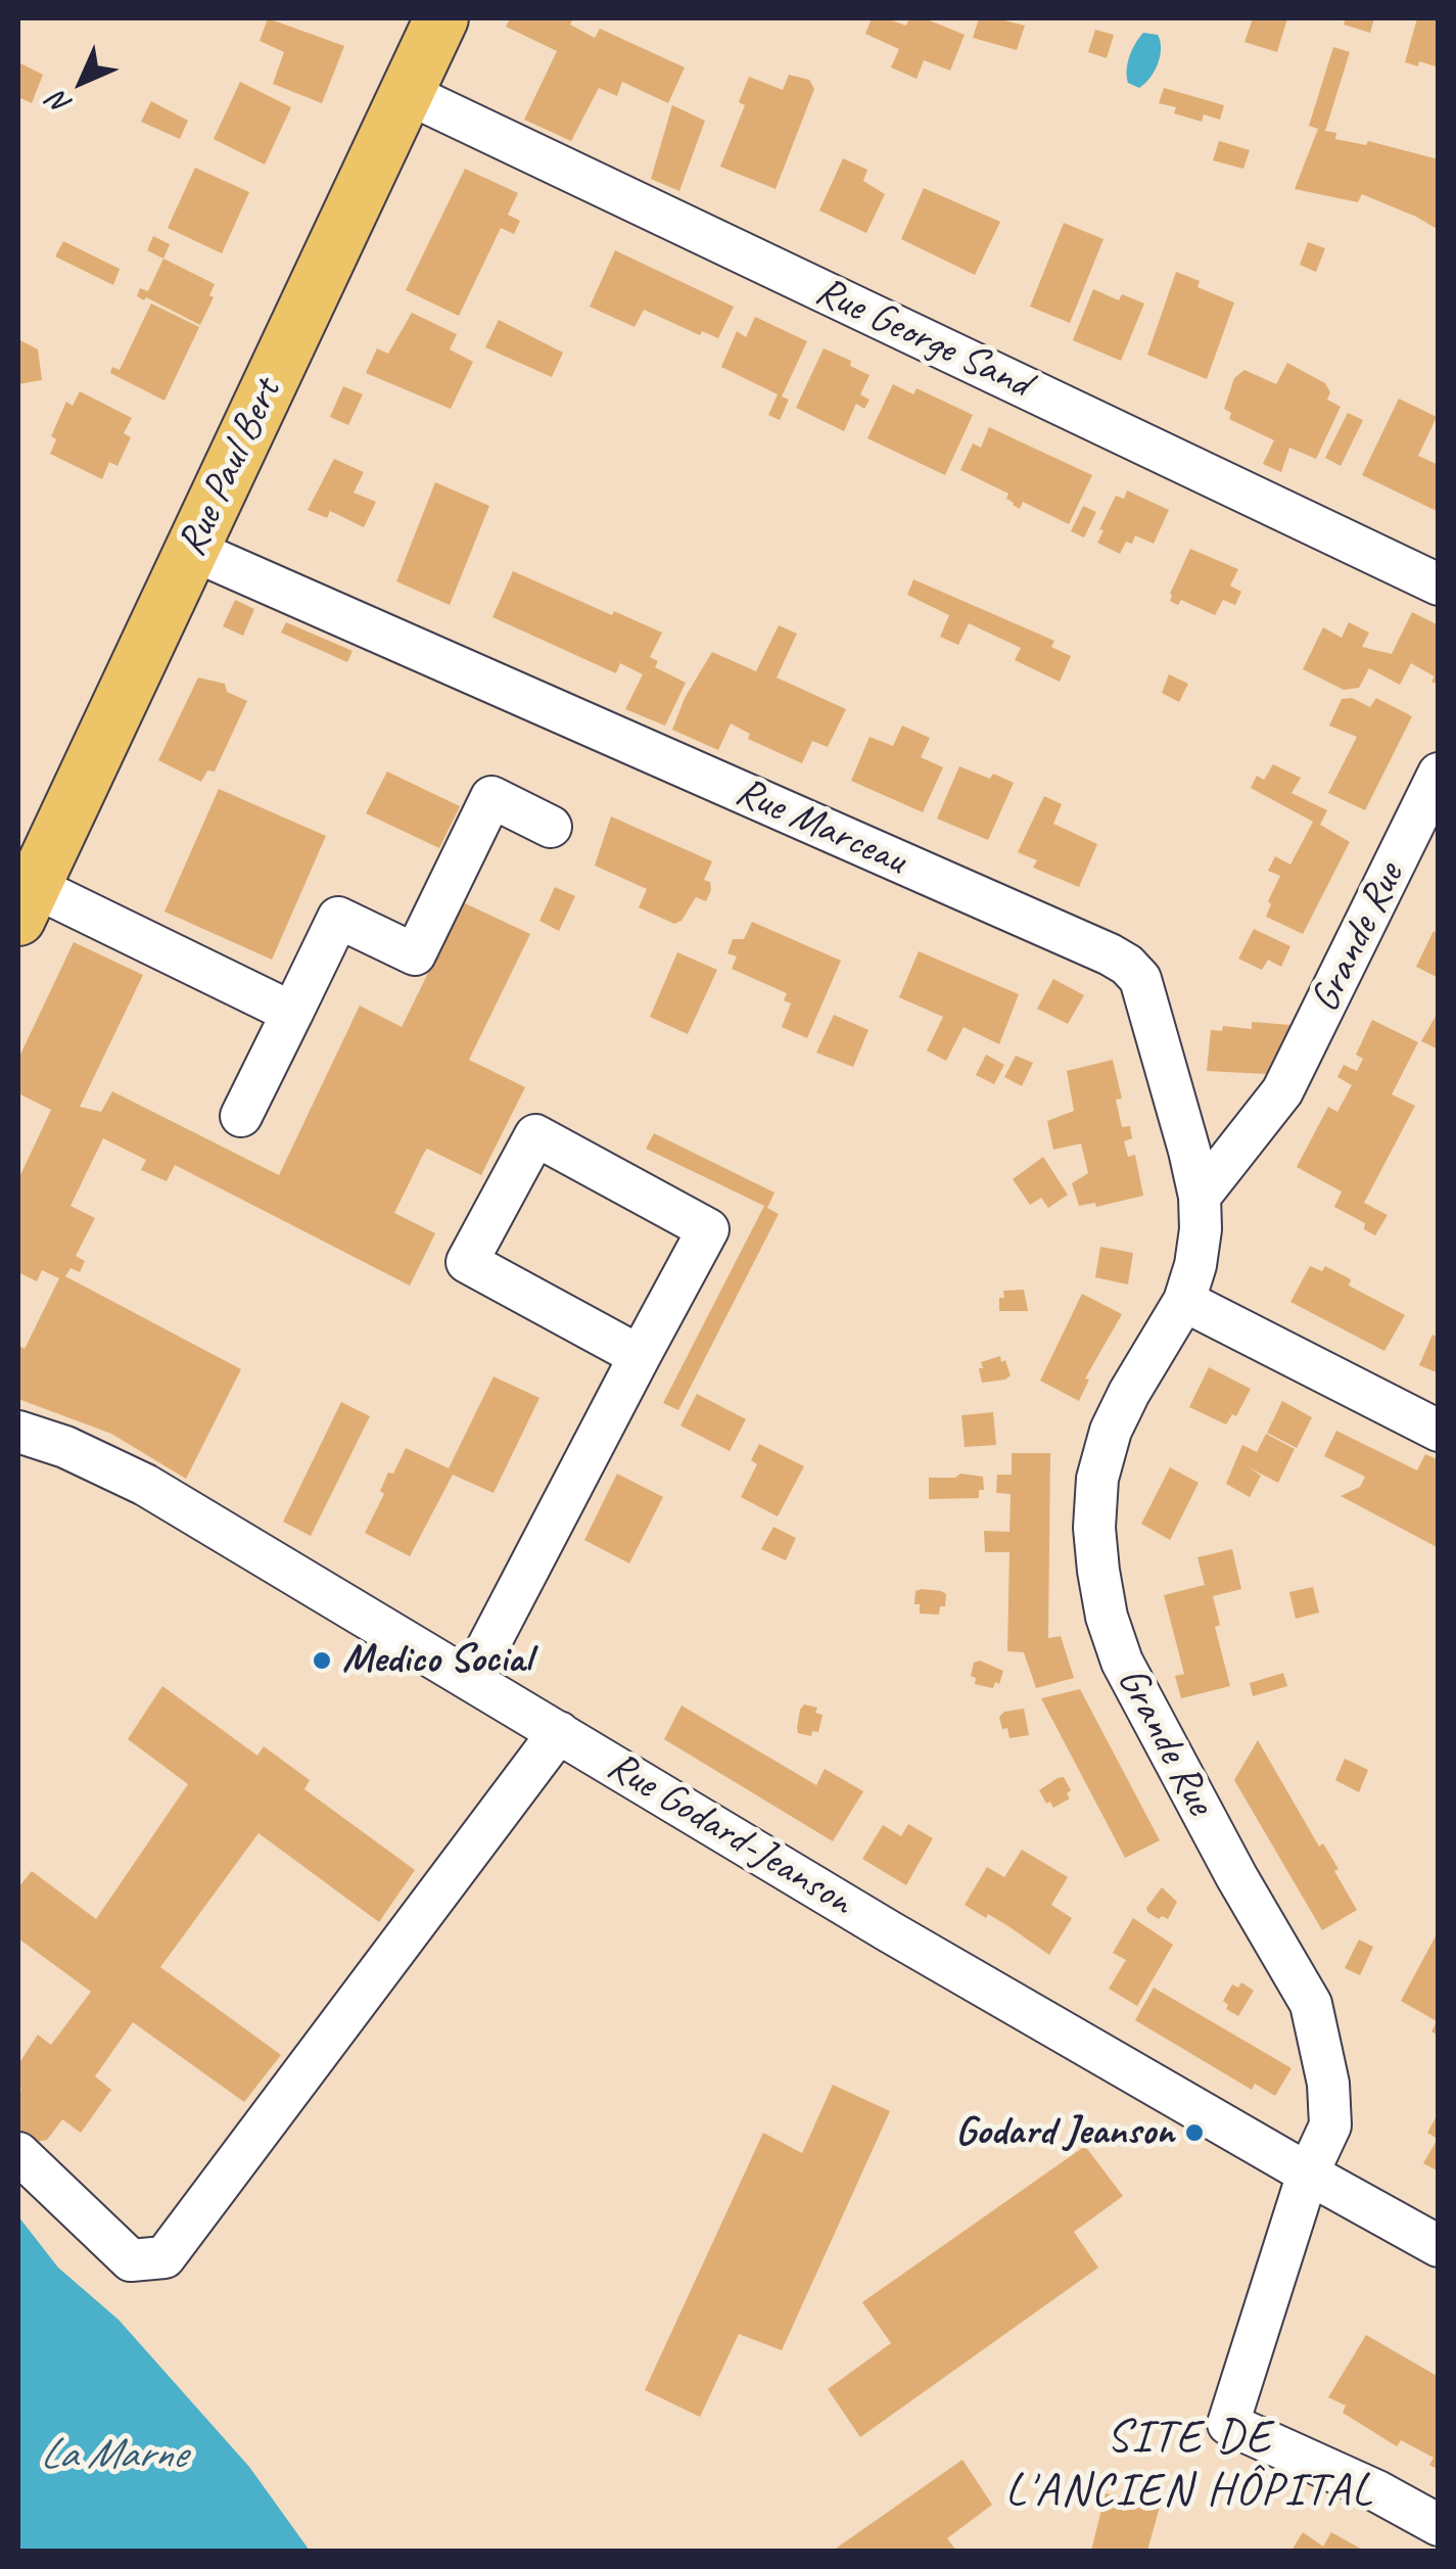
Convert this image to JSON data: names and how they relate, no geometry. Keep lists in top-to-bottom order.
{
  "streets": {
    "main road": ["Rue Paul Bert"],
    "street": [
      "Rue George Sand",
      "Rue Marceau",
      "Grande Rue",
      "Rue Godard-Jeanson"
    ]
  },
  "crossings": [
    ["Rue George Sand", "Rue Paul Bert"],
    ["Rue Paul Bert", "Rue Marceau"],
    ["Rue Marceau", "Grande Rue"],
    ["Grande Rue", "Rue Godard-Jeanson"]
  ],
  "districts": ["SITE DE L'ANCIEN HÔPITAL"],
  "water": ["La Marne"],
  "places": ["Medico Social", "Godard Jeanson"],
  "north": "bottom left"
}
